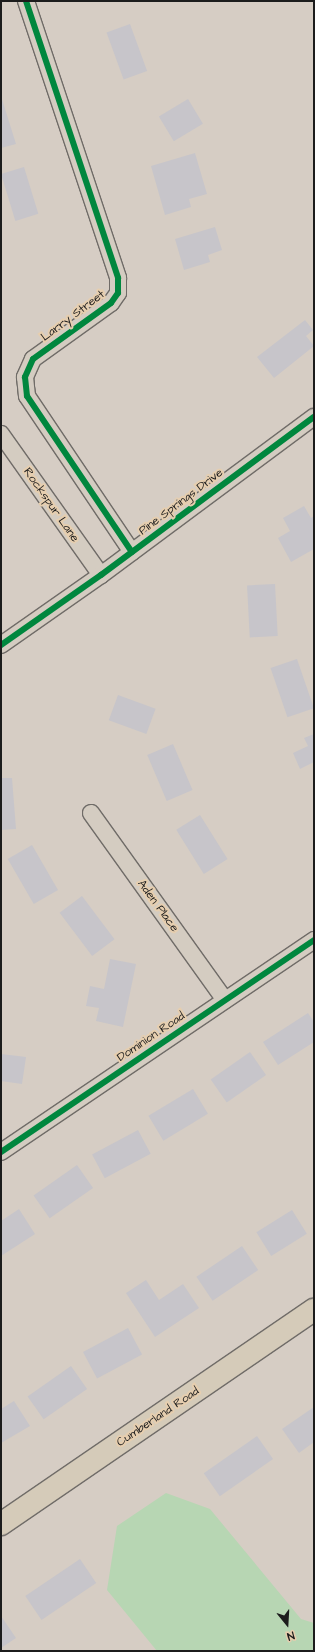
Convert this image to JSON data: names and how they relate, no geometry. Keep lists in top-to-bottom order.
{
  "streets": {
    "main road": ["Cumberland Road"],
    "street": [
      "Larry Street",
      "Pine Springs Drive",
      "Rockspur Lane",
      "Aden Place",
      "Dominion Road"
    ]
  },
  "crossings": [
    ["Larry Street", "Pine Springs Drive"],
    ["Pine Springs Drive", "Rockspur Lane"],
    ["Aden Place", "Dominion Road"]
  ],
  "north": "bottom"
}
